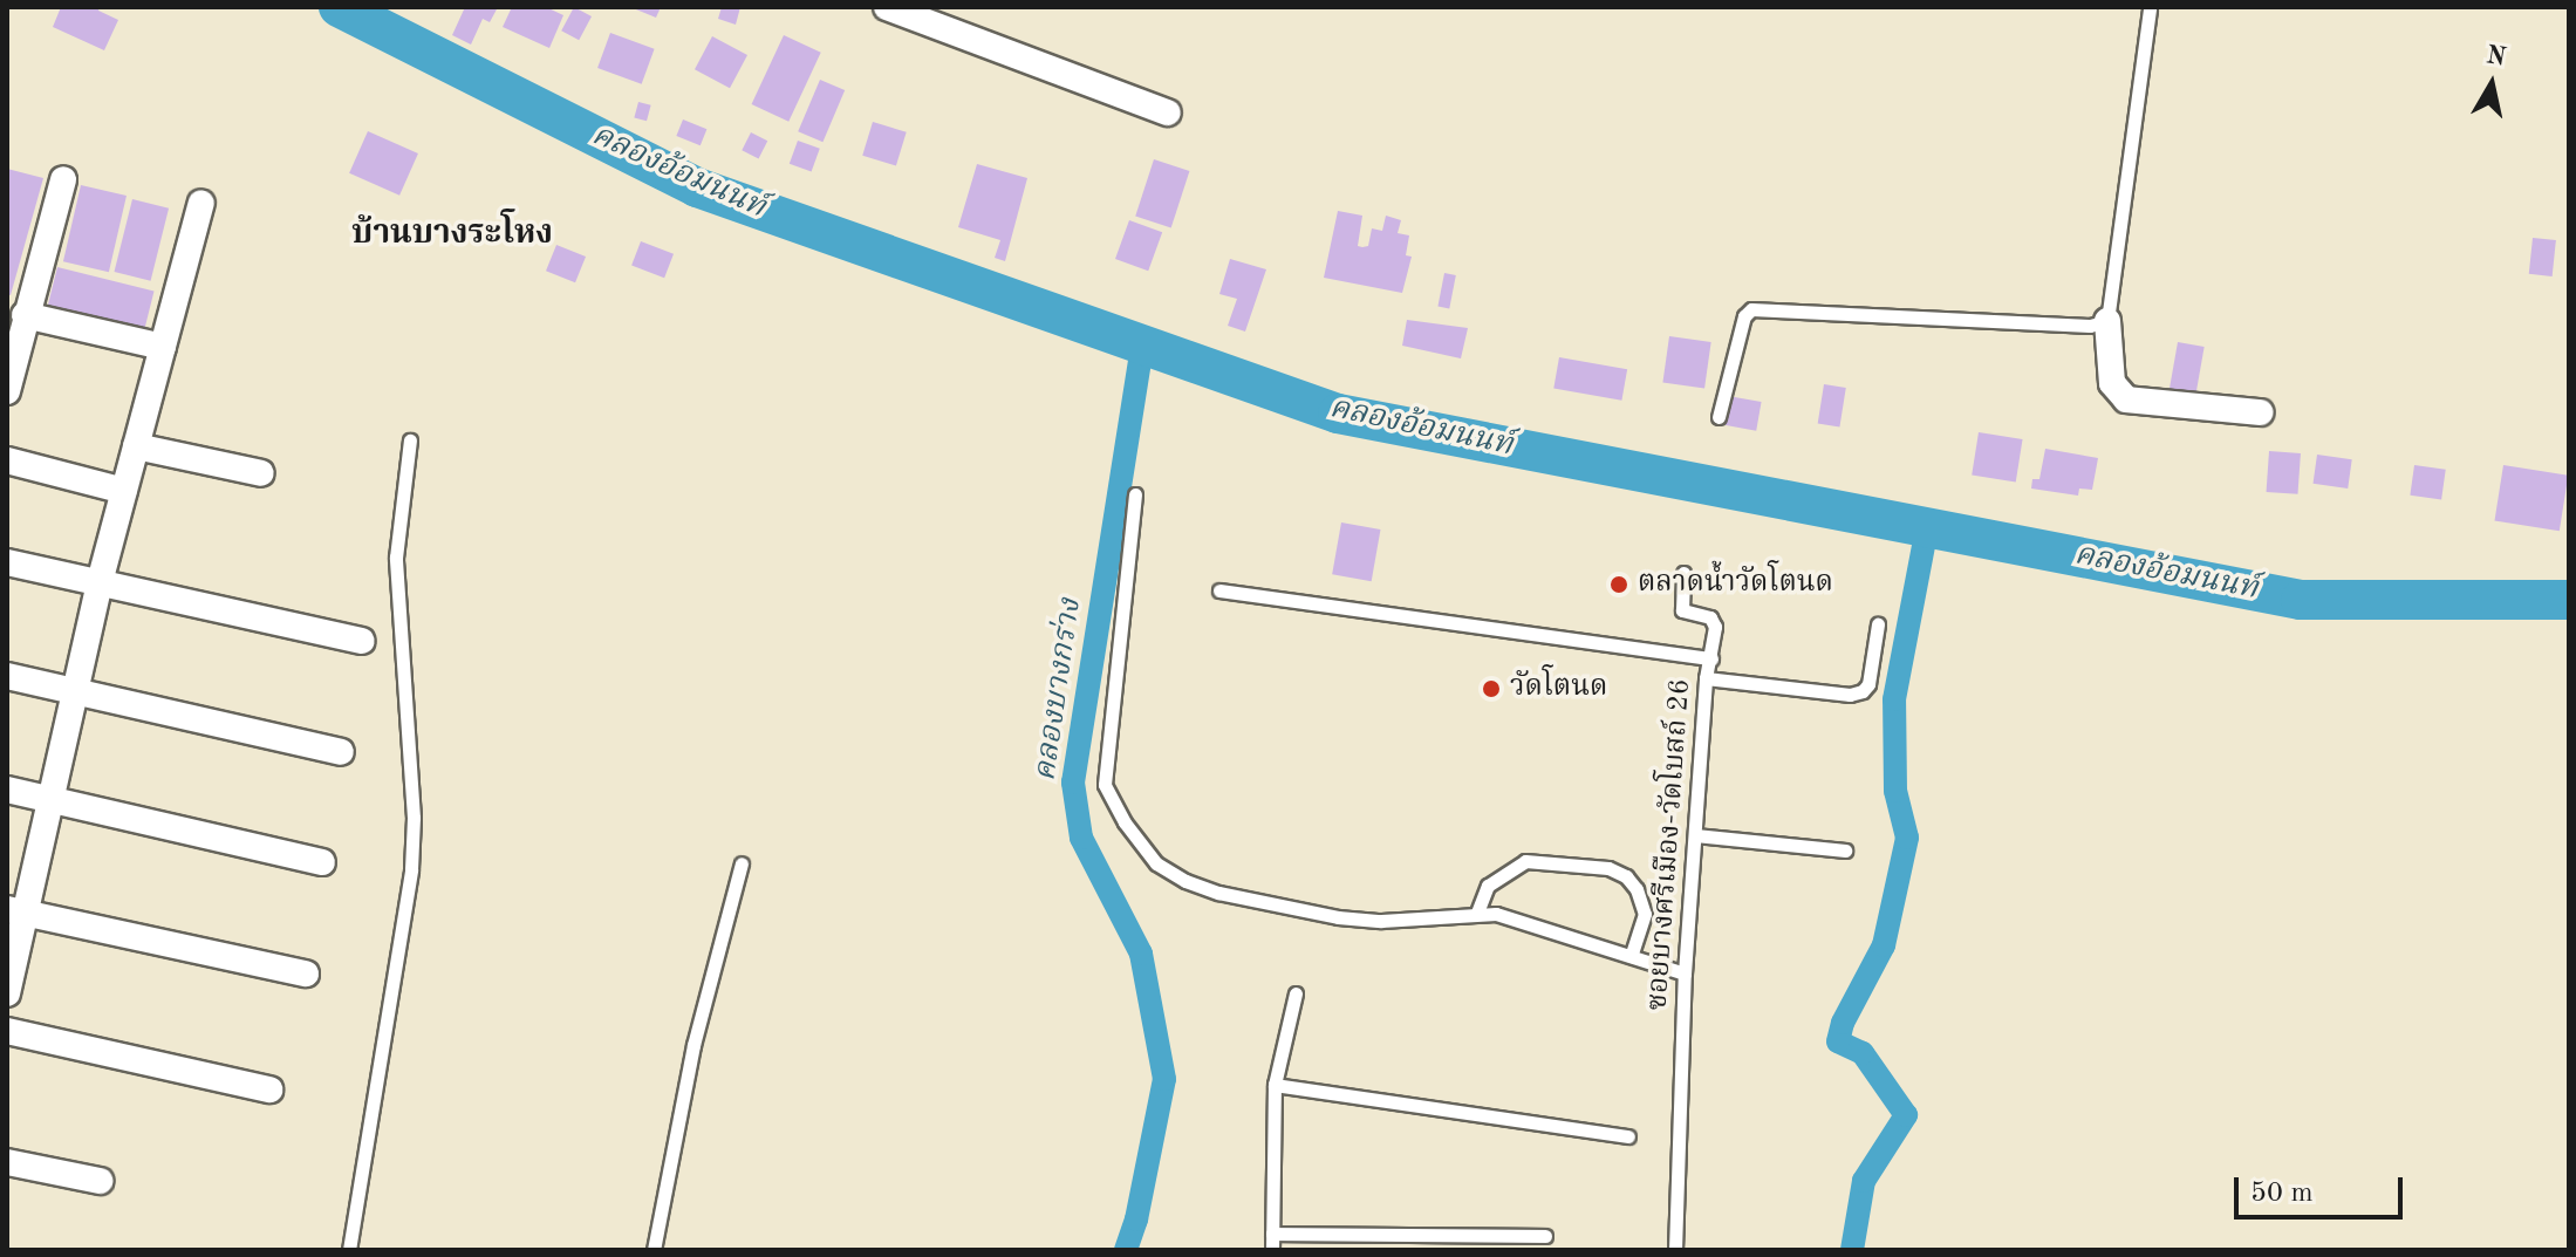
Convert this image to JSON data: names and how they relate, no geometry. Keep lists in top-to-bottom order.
{
  "streets": {
    "lane": ["ซอยบางศรีเมือง-วัดโบสถ์ 26"]
  },
  "districts": ["บ้านบางระโหง"],
  "water": ["คลองอ้อมนนท์", "คลองบางกร่าง"],
  "places": ["ตลาดน้ำวัดโตนด", "วัดโตนด"],
  "scale_bar": "50 m",
  "north": "top"
}
